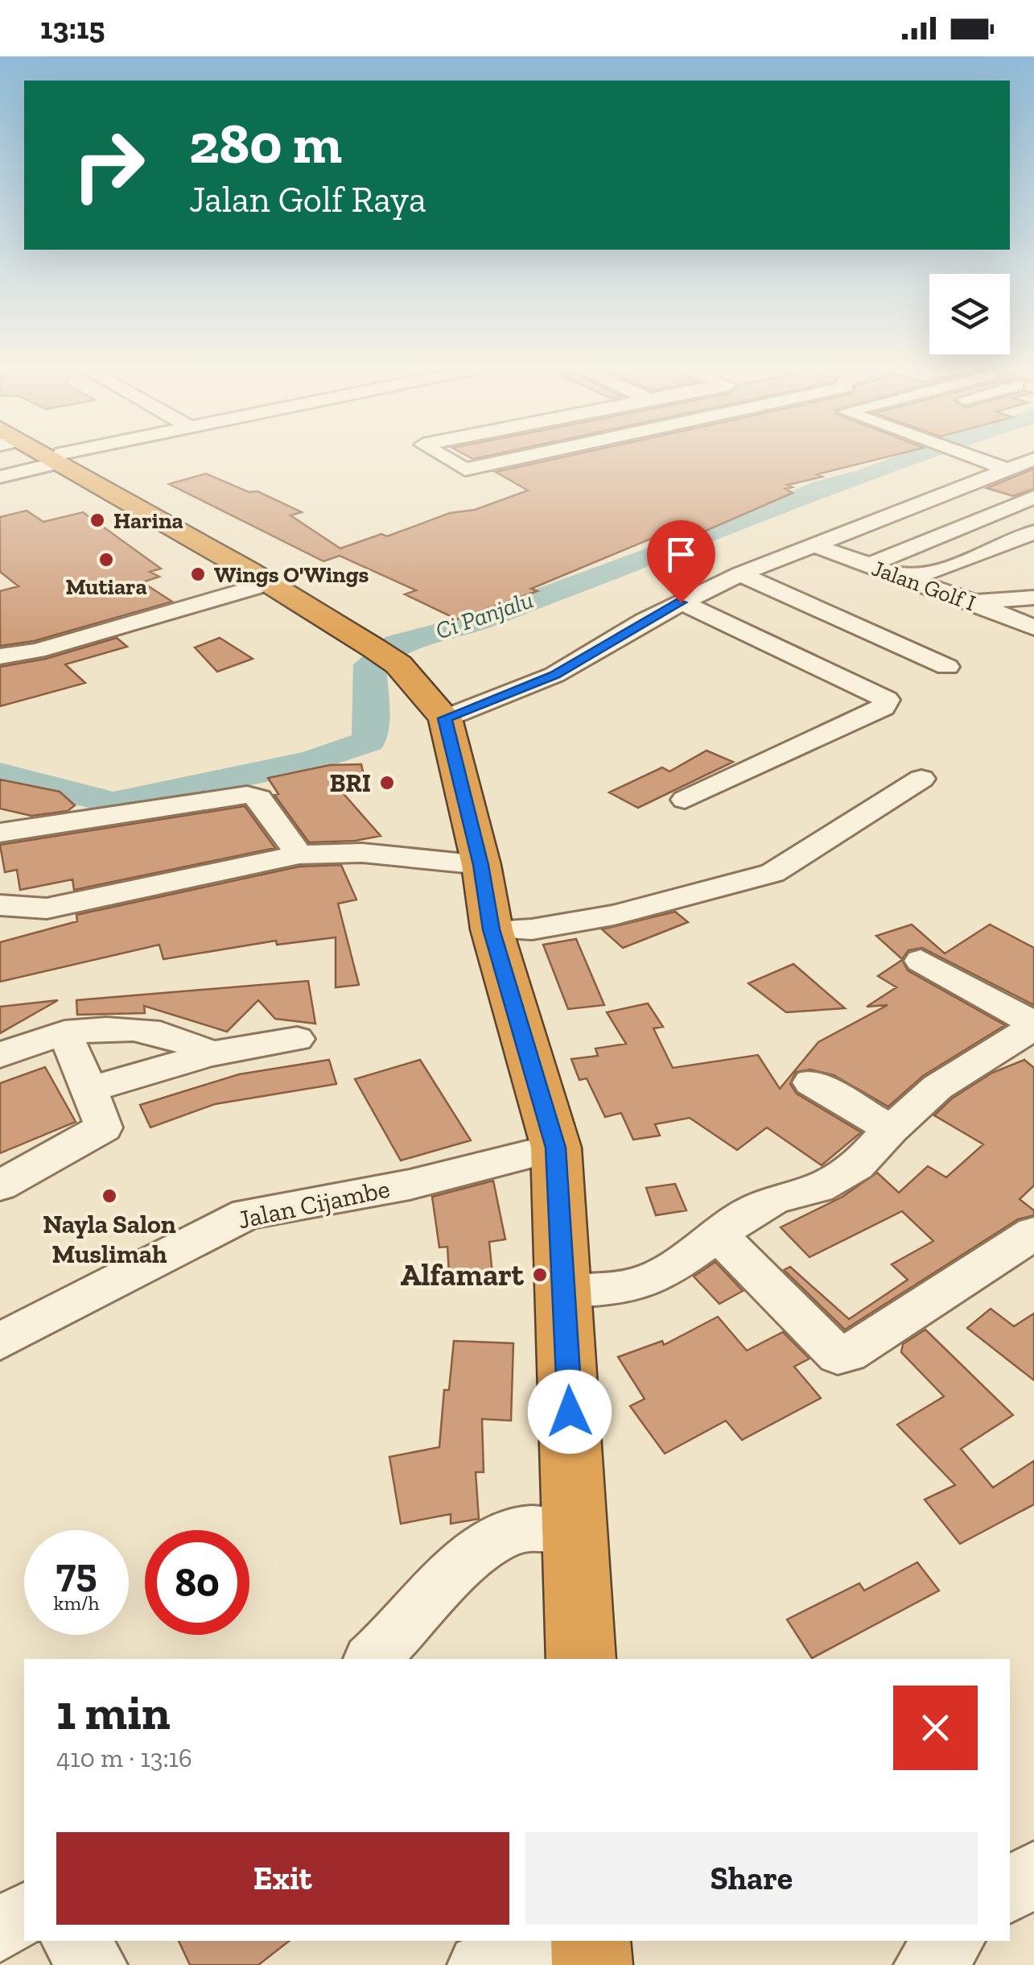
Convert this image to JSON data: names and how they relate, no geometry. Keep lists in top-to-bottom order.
{
  "streets": {
    "street": ["Jalan Golf I", "Jalan Cijambe"]
  },
  "water": ["Ci Panjalu"],
  "places": [
    "Harina",
    "Mutiara",
    "Wings O'Wings",
    "BRI",
    "Nayla Salon Muslimah",
    "Alfamart"
  ],
  "page": {
    "status": "13:15",
    "turn": ["280 m", "Jalan Golf Raya"],
    "speed": "75 km/h",
    "limit": "80",
    "heading": ["1 min", "410 m · 13:16"],
    "buttons": ["Exit", "Share"]
  }
}
